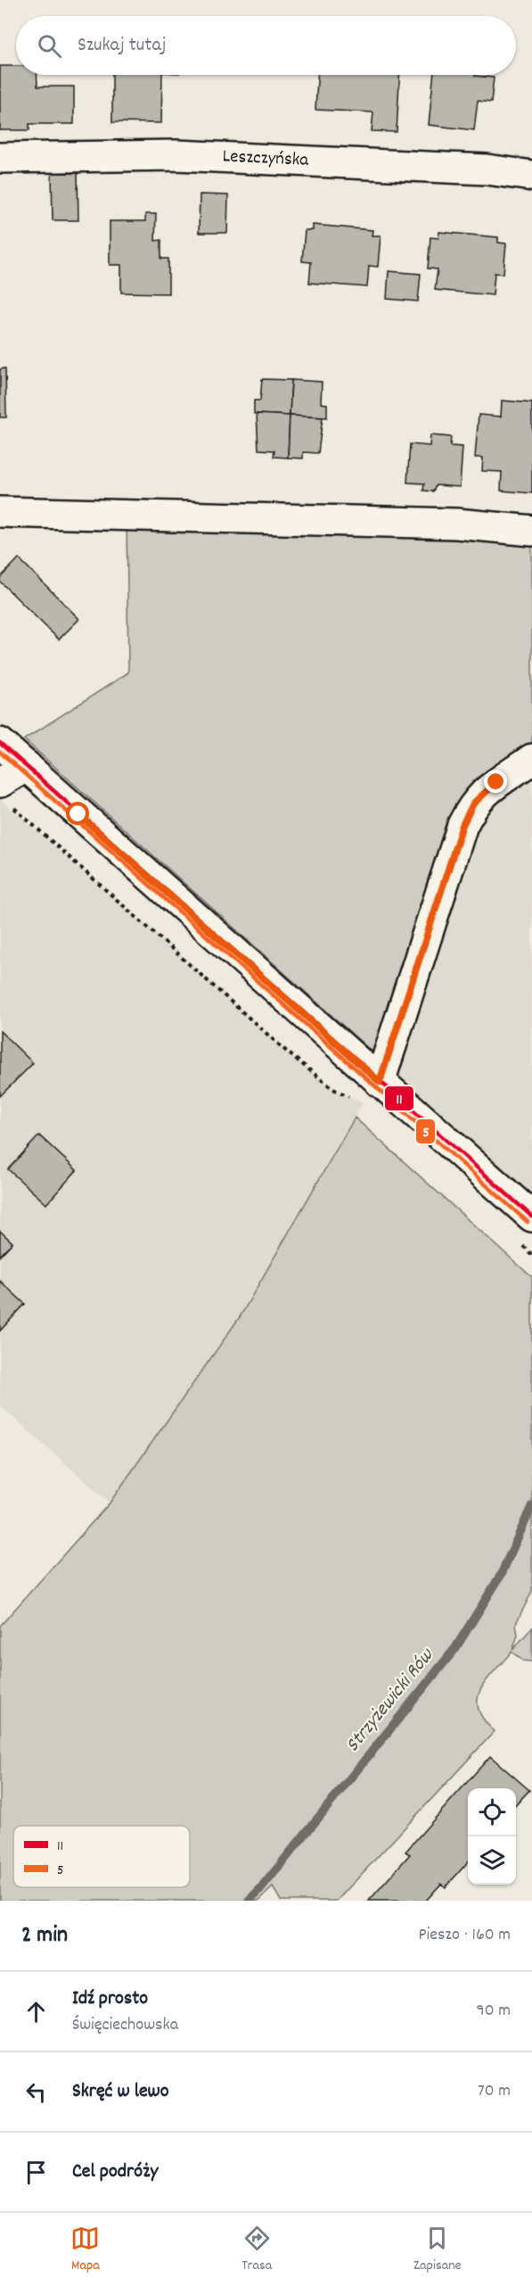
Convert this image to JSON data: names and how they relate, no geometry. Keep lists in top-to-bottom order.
{
  "streets": {
    "street": ["Leszczyńska"]
  },
  "water": ["Strzyżewicki Rów"],
  "lines": ["transit line 11", "transit line 5"],
  "legend": ["11", "5"],
  "page": {
    "search": "Szukaj tutaj",
    "heading": ["2 min", "Pieszo · 160 m"],
    "list": [
      ["Idź prosto", "Święciechowska", "90 m"],
      ["Skręć w lewo", "70 m"],
      "Cel podróży"
    ],
    "nav": ["Mapa", "Trasa", "Zapisane"]
  }
}
